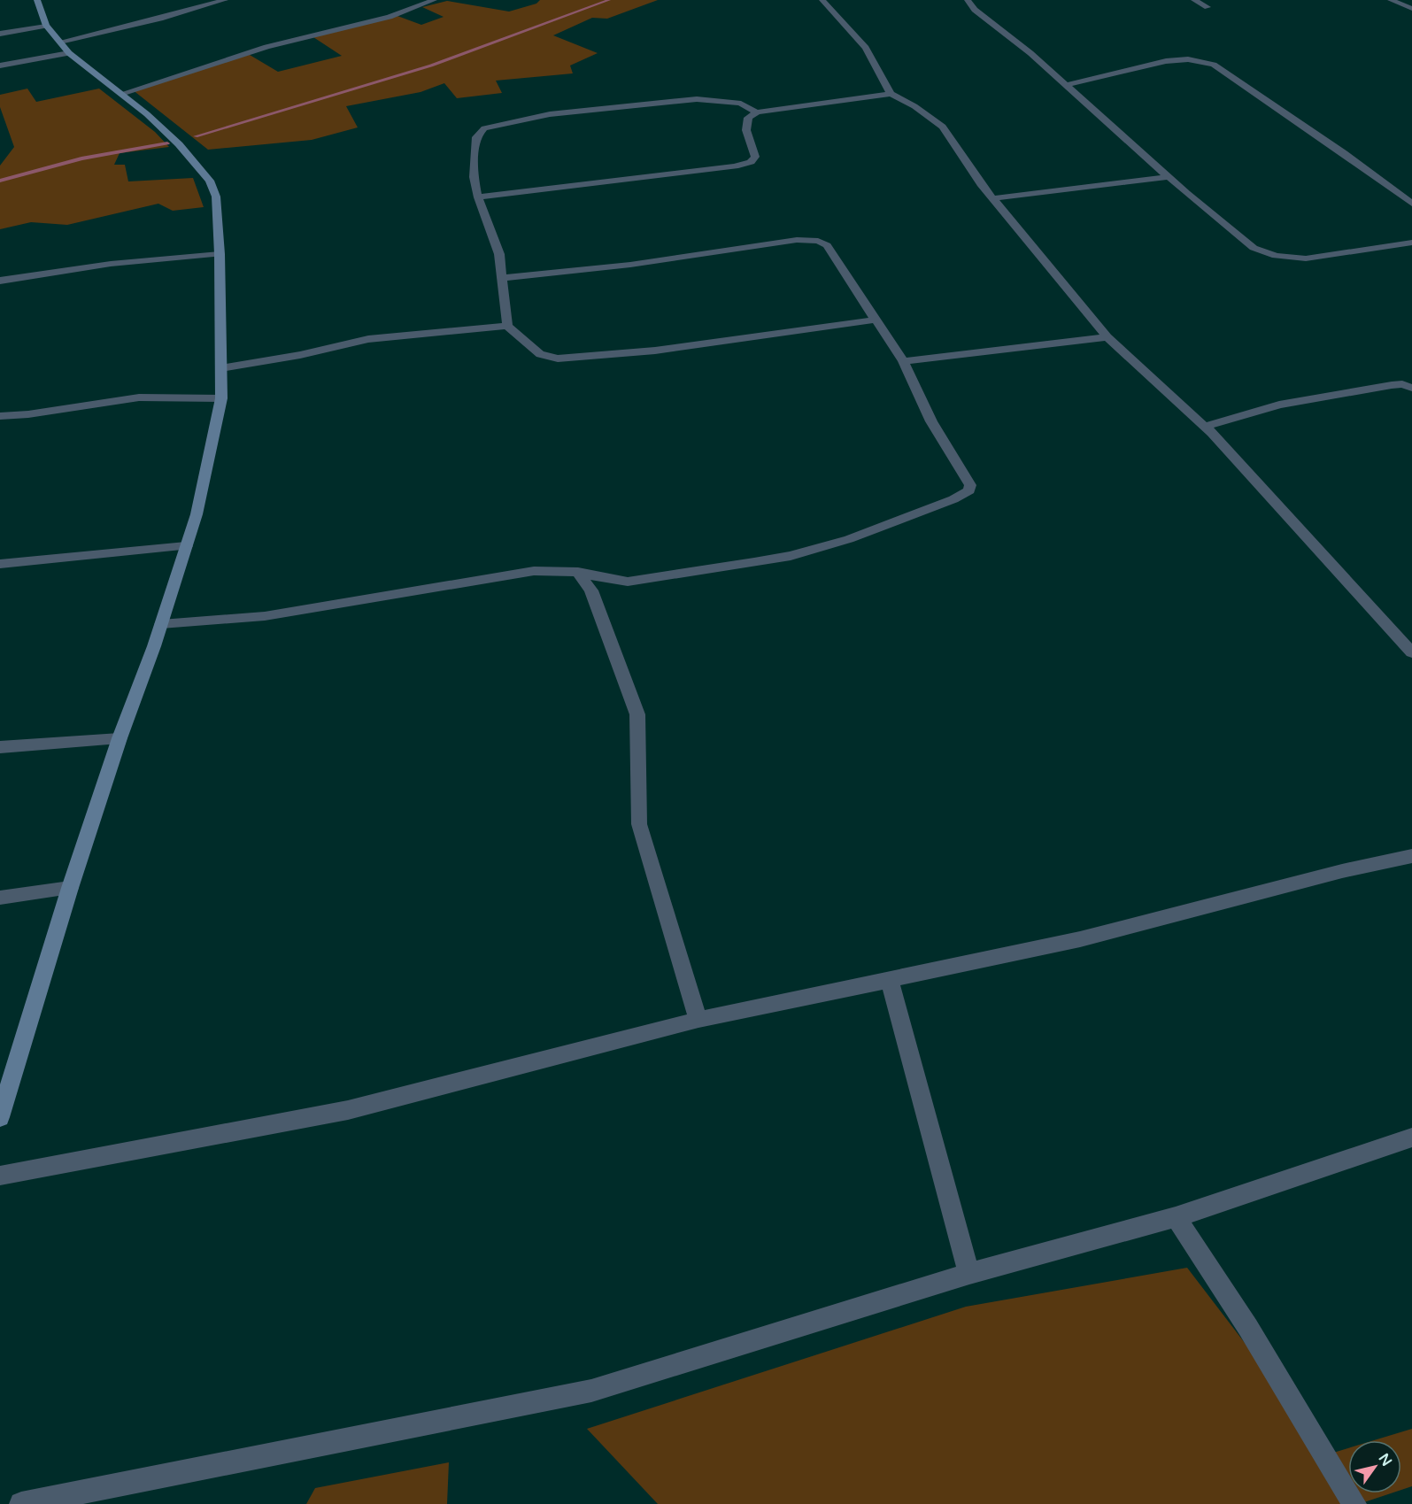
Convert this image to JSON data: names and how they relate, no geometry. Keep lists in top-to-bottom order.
{
  "north": "top right"
}
